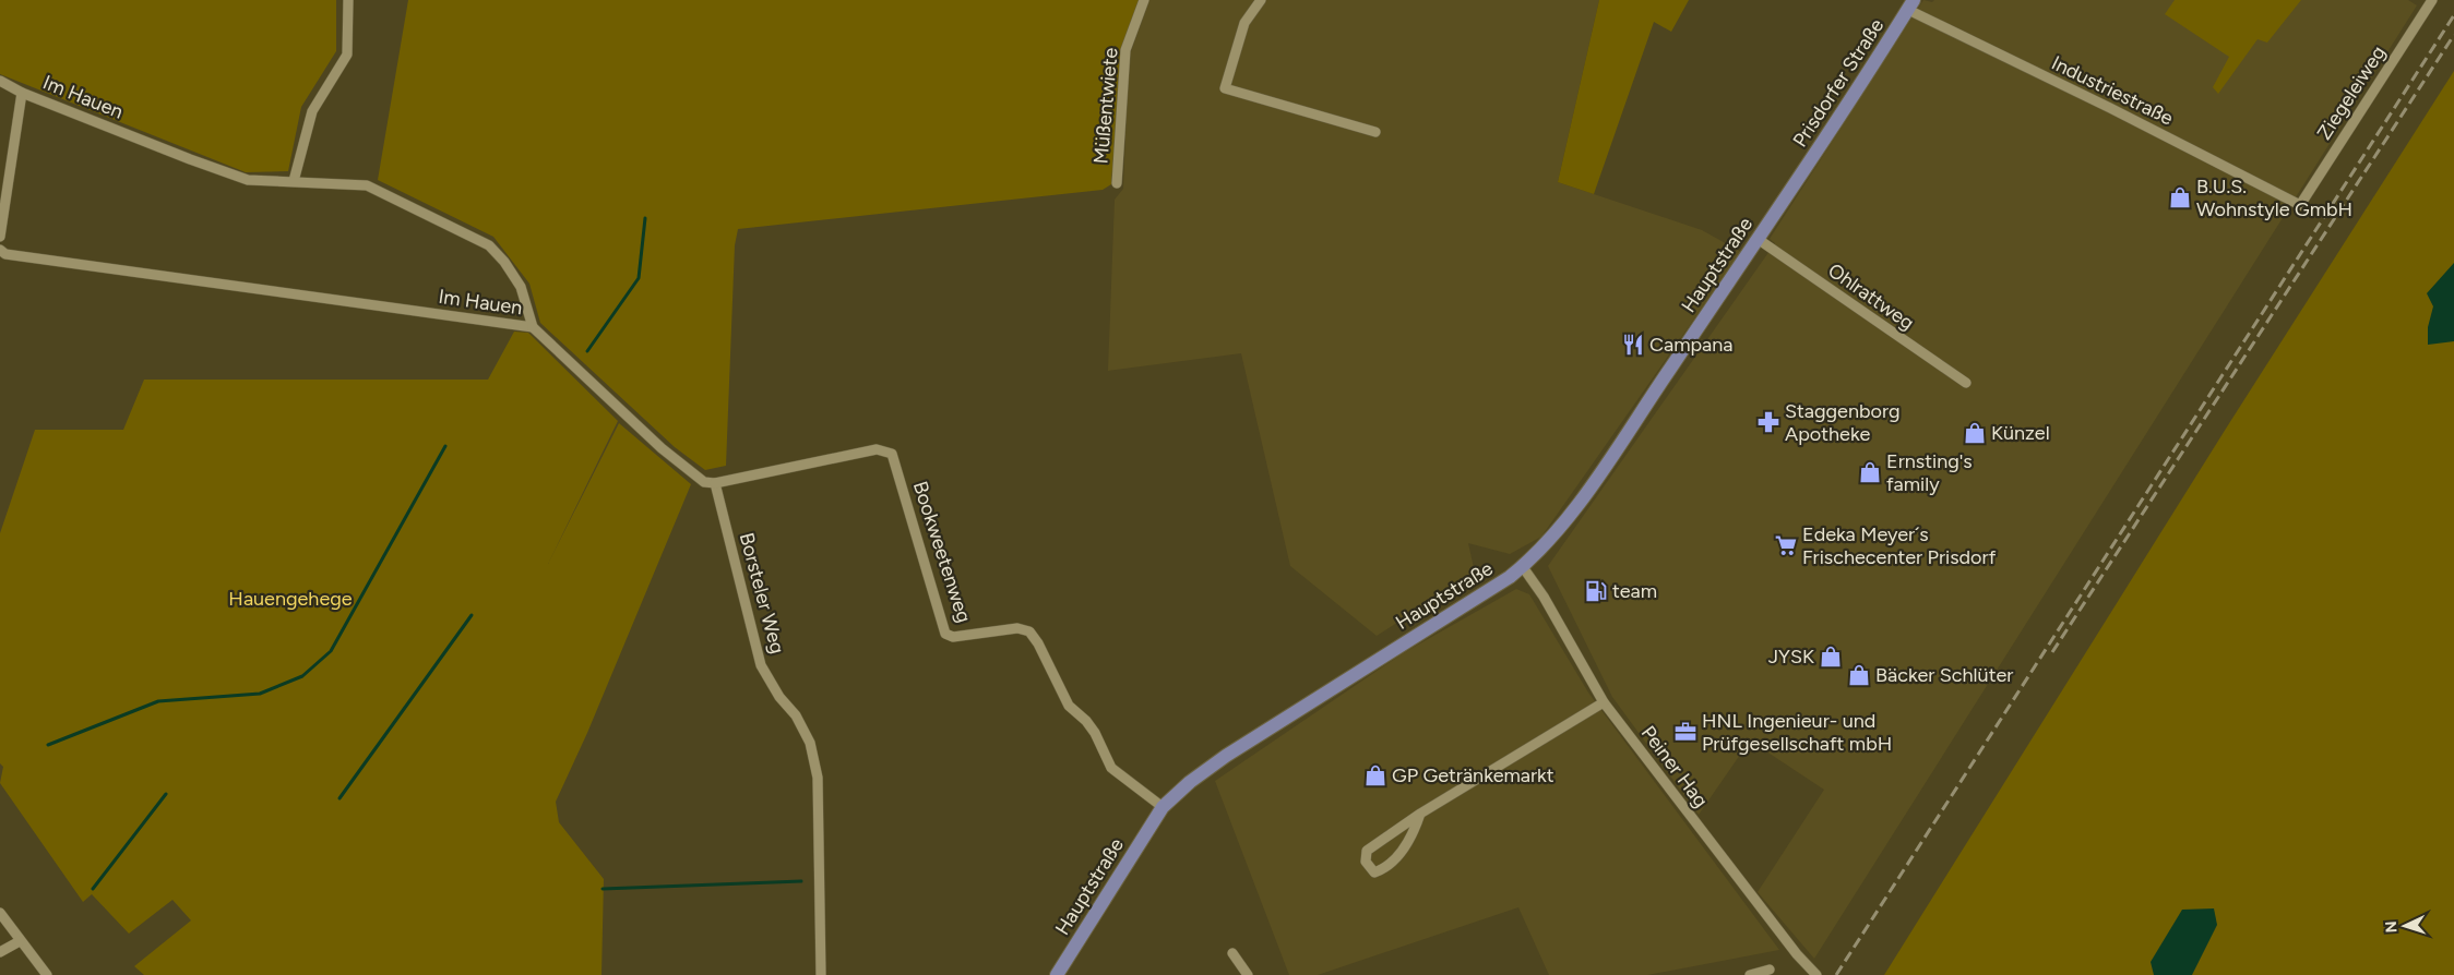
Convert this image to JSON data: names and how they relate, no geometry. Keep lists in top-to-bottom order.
{
  "streets": {
    "main road": ["Prisdorfer Straße", "Hauptstraße"],
    "street": [
      "Industriestraße",
      "Ziegeleiweg",
      "Im Hauen",
      "Müßentwiete",
      "Ohlrattweg",
      "Bookweetenweg",
      "Borsteler Weg",
      "Peiner Hag"
    ]
  },
  "crossings": [
    ["Prisdorfer Straße", "Industriestraße"],
    ["Prisdorfer Straße", "Hauptstraße"],
    ["Industriestraße", "Ziegeleiweg"],
    ["Hauptstraße", "Ohlrattweg"],
    ["Hauptstraße", "Bookweetenweg"],
    ["Hauptstraße", "Peiner Hag"],
    ["Bookweetenweg", "Borsteler Weg"]
  ],
  "parks": ["Hauengehege"],
  "places": {
    "shop": [
      "B.U.S. Wohnstyle GmbH",
      "Künzel",
      "Ernsting's family",
      "JYSK",
      "Bäcker Schlüter",
      "GP Getränkemarkt"
    ],
    "restaurant": ["Campana"],
    "pharmacy": ["Staggenborg Apotheke"],
    "supermarket": ["Edeka Meyer´s Frischecenter Prisdorf"],
    "fuel station": ["team"],
    "office": ["HNL Ingenieur- und Prüfgesellschaft mbH"]
  },
  "north": "left"
}
